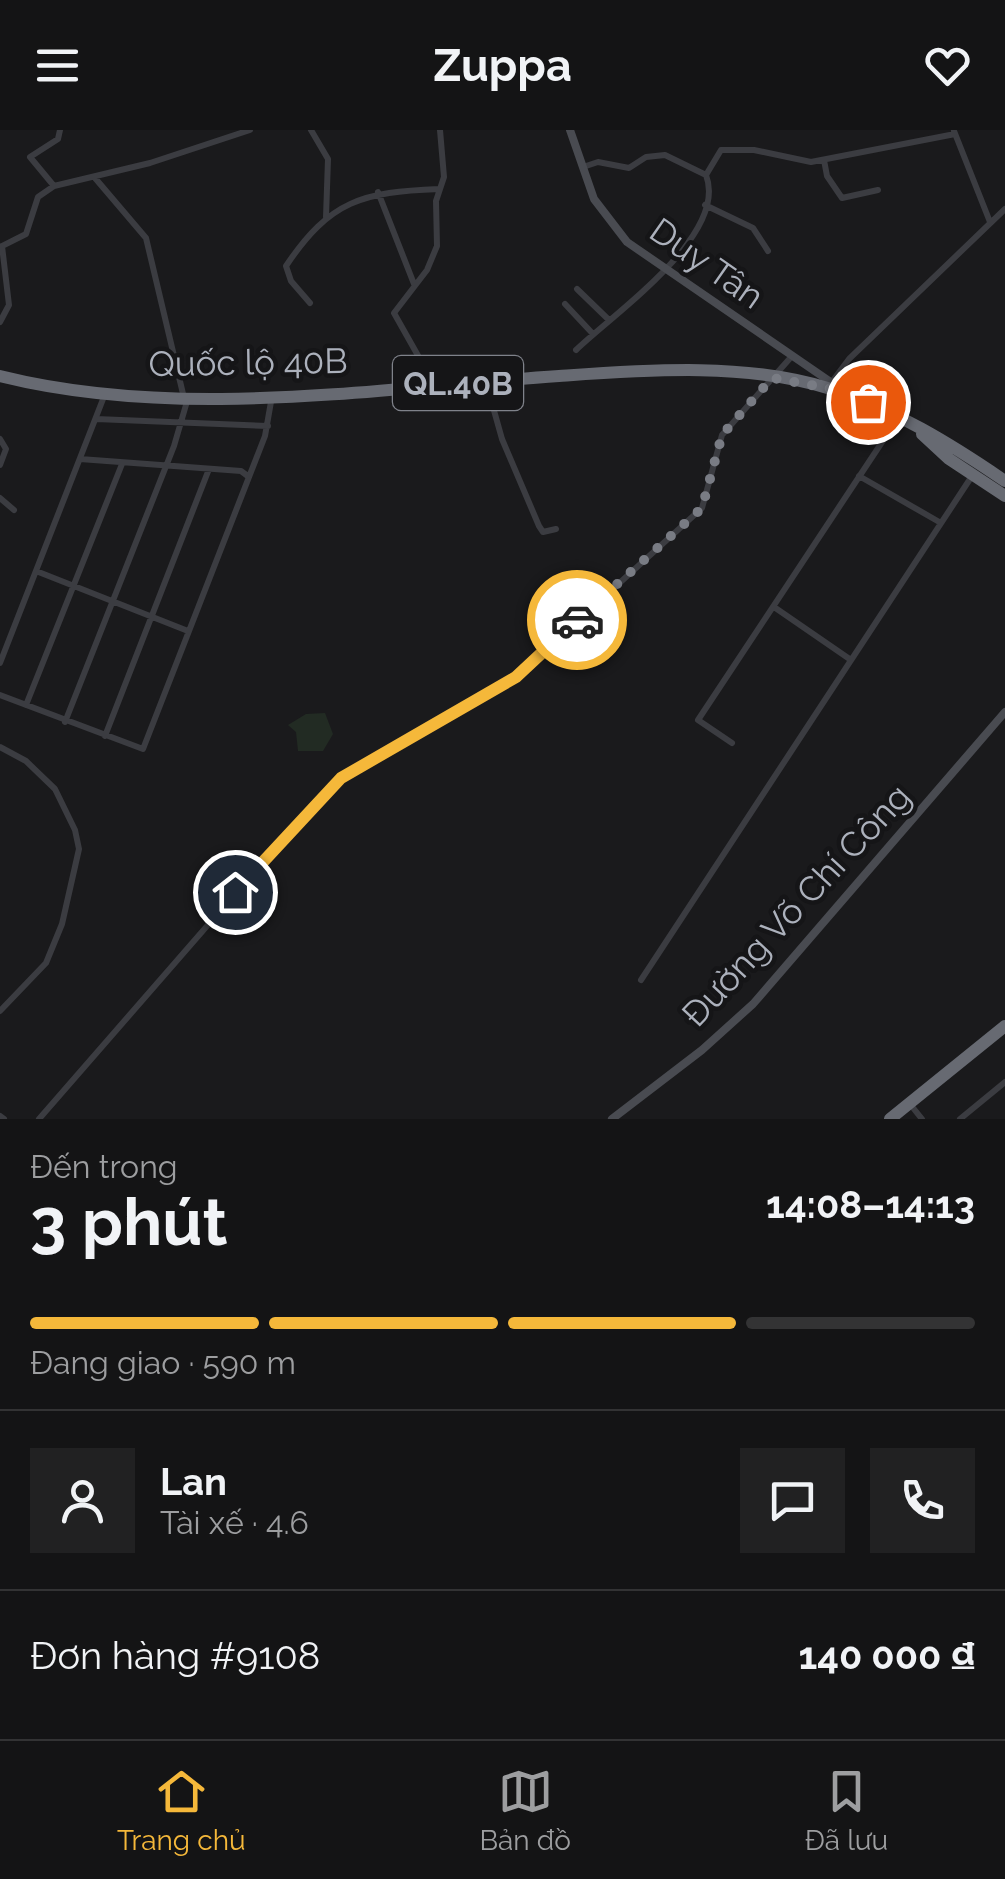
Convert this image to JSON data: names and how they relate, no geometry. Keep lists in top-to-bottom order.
{
  "streets": {
    "highway": ["Quốc lộ 40B", "QL.40B"],
    "main road": ["Duy Tân", "Đường Võ Chí Công"]
  },
  "crossings": [
    ["Duy Tân", "Quốc lộ 40B"]
  ],
  "page": {
    "header": "Zuppa",
    "heading": ["3 phút", "Đến trong", "14:08–14:13"],
    "panel": [
      "Lan",
      "Tài xế · 4.6",
      "Đơn hàng #9108",
      "140 000 ₫"
    ],
    "bar": "Đang giao · 590 m",
    "tabs": ["Trang chủ", "Bản đồ", "Đã lưu"]
  }
}
